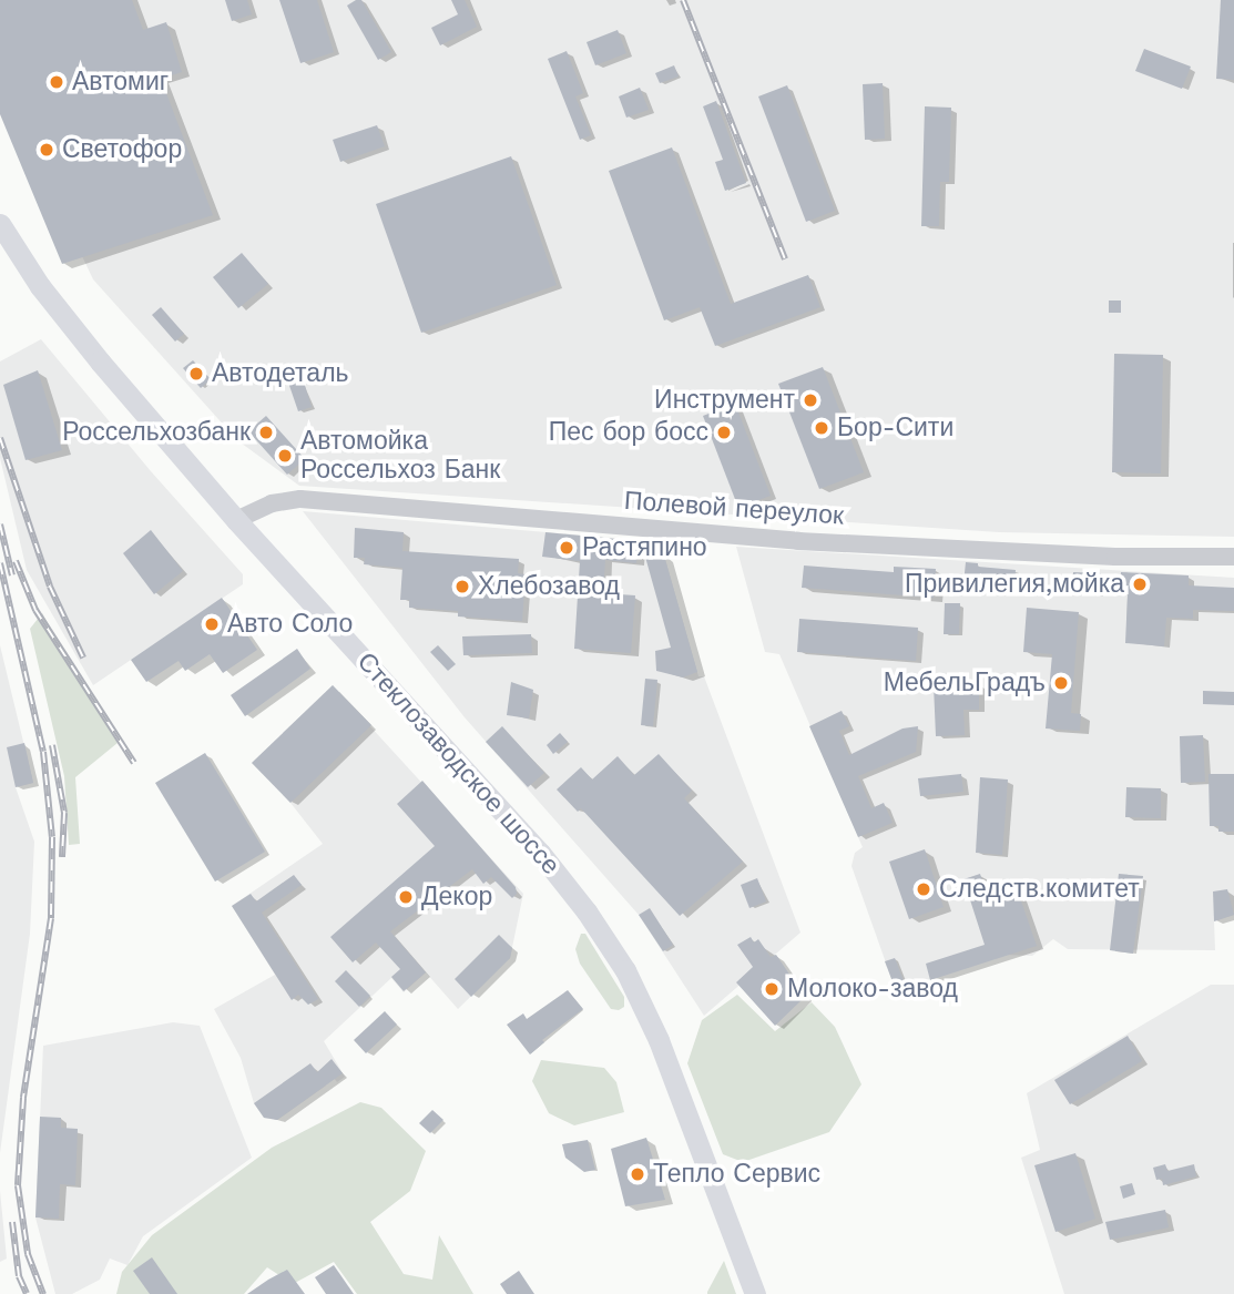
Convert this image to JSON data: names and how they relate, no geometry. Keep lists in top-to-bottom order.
{
  "streets": {
    "main road": ["Стеклозаводское шоссе"],
    "street": ["Полевой переулок"]
  },
  "crossings": [
    ["Полевой переулок", "Стеклозаводское шоссе"]
  ],
  "places": [
    "Автомиг",
    "Светофор",
    "Автодеталь",
    "Инструмент",
    "Бор-Сити",
    "Россельхозбанк",
    "Пес бор босс",
    "Автомойка Россельхоз Банк",
    "Растяпино",
    "Привилегия,мойка",
    "Хлебозавод",
    "Авто Соло",
    "МебельГрадъ",
    "Следств.комитет",
    "Декор",
    "Молоко-завод",
    "Тепло Сервис"
  ]
}
